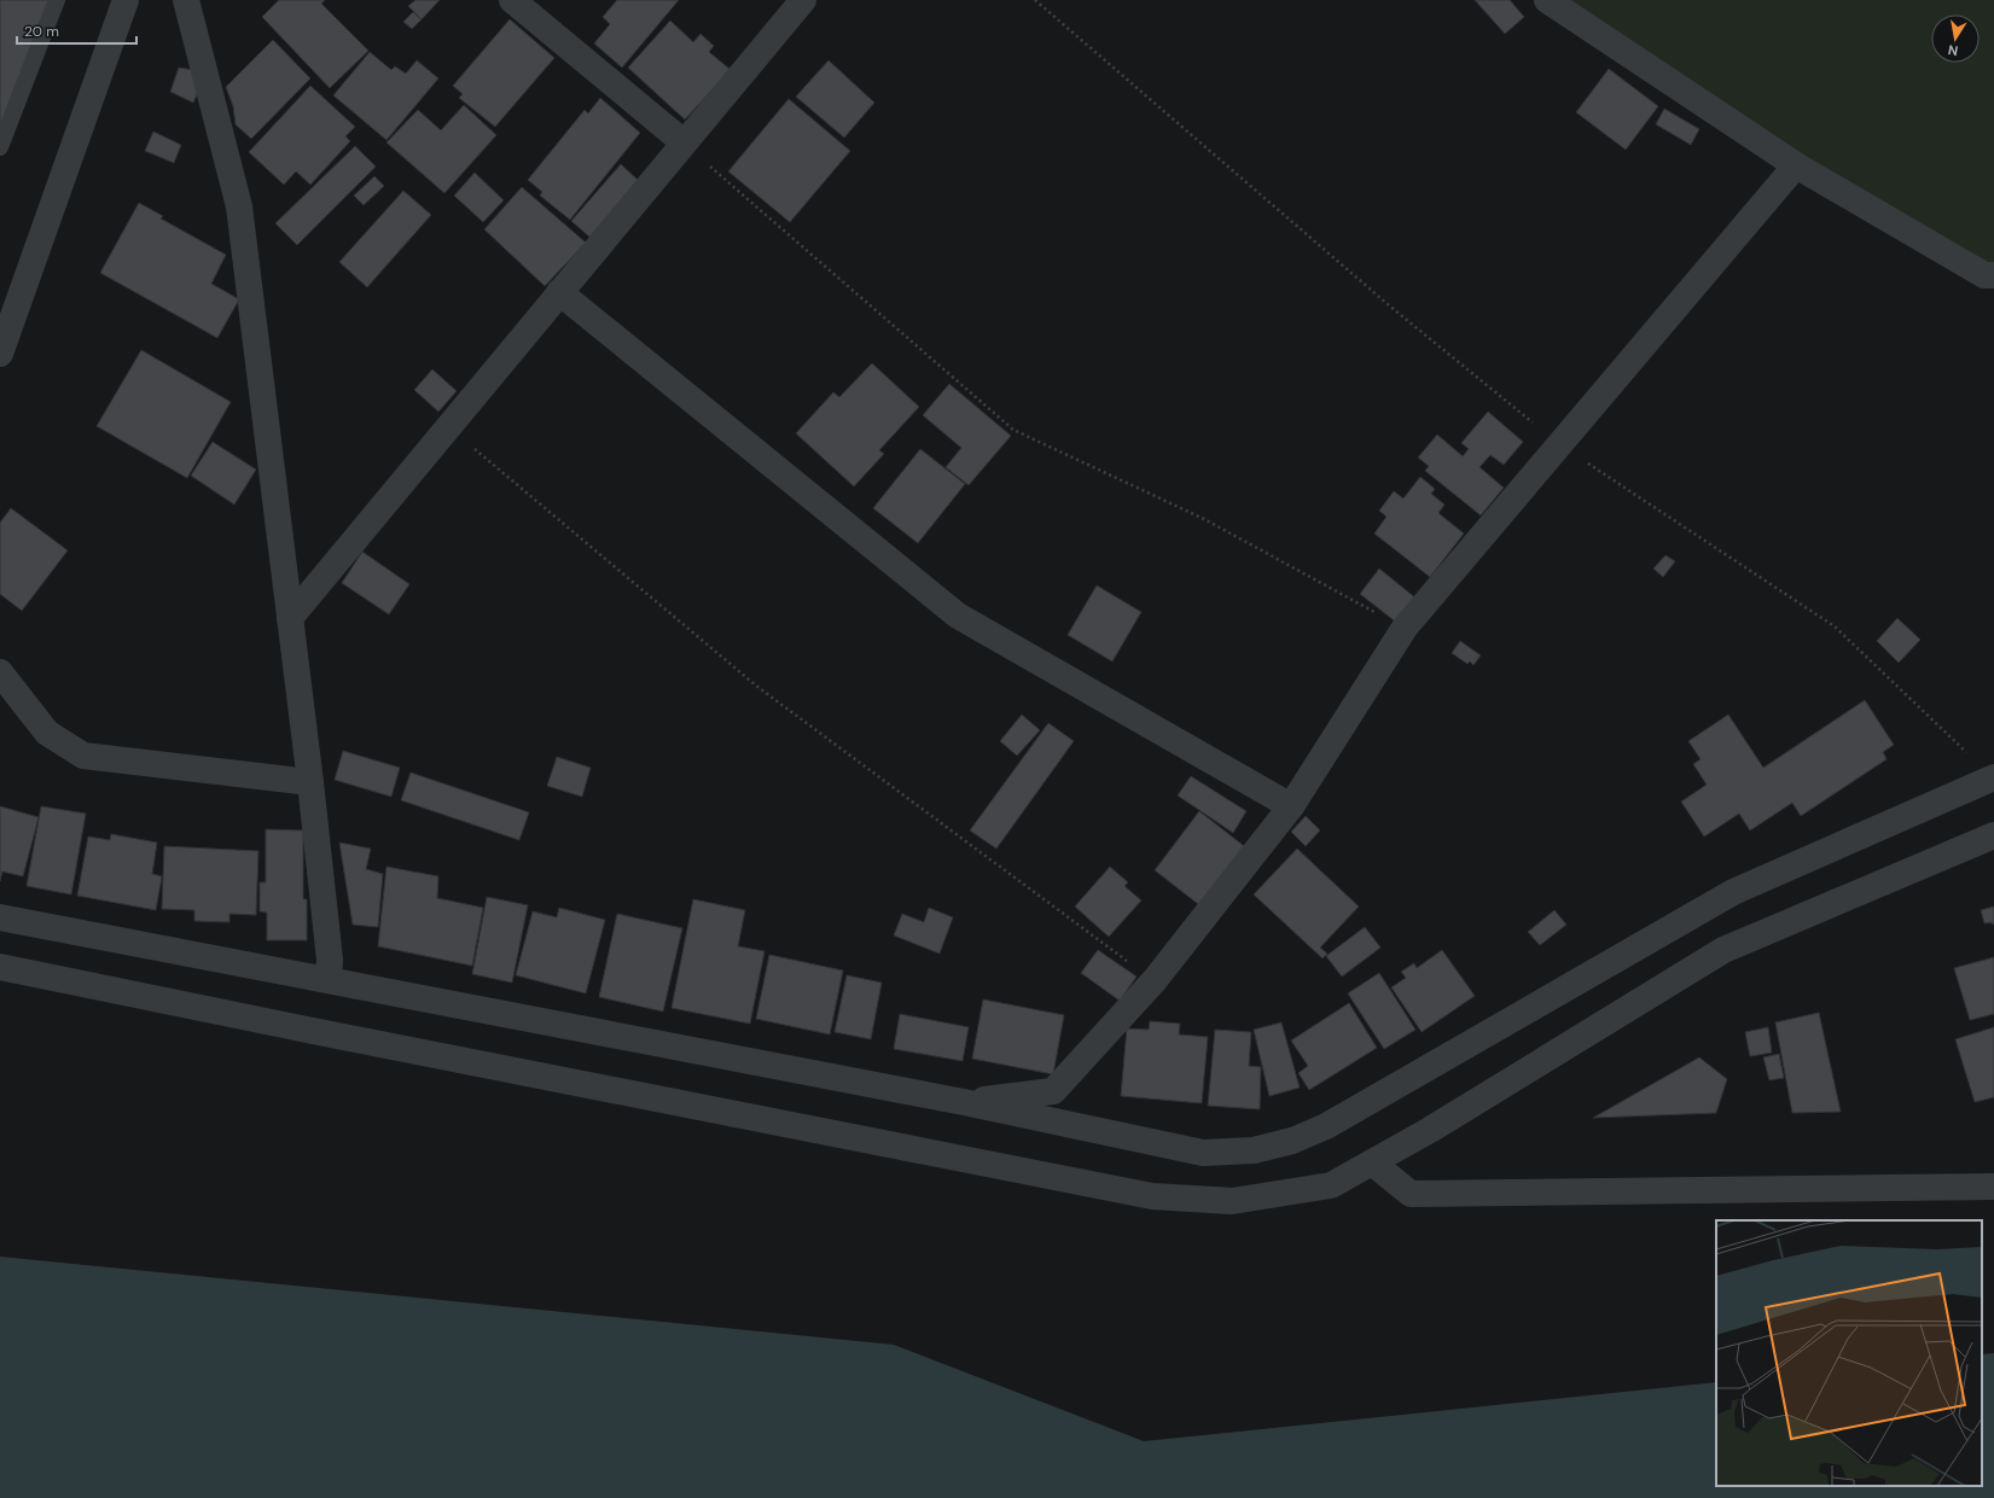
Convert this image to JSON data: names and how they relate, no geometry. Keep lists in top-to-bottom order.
{
  "scale_bar": "20 m",
  "north": "bottom"
}
